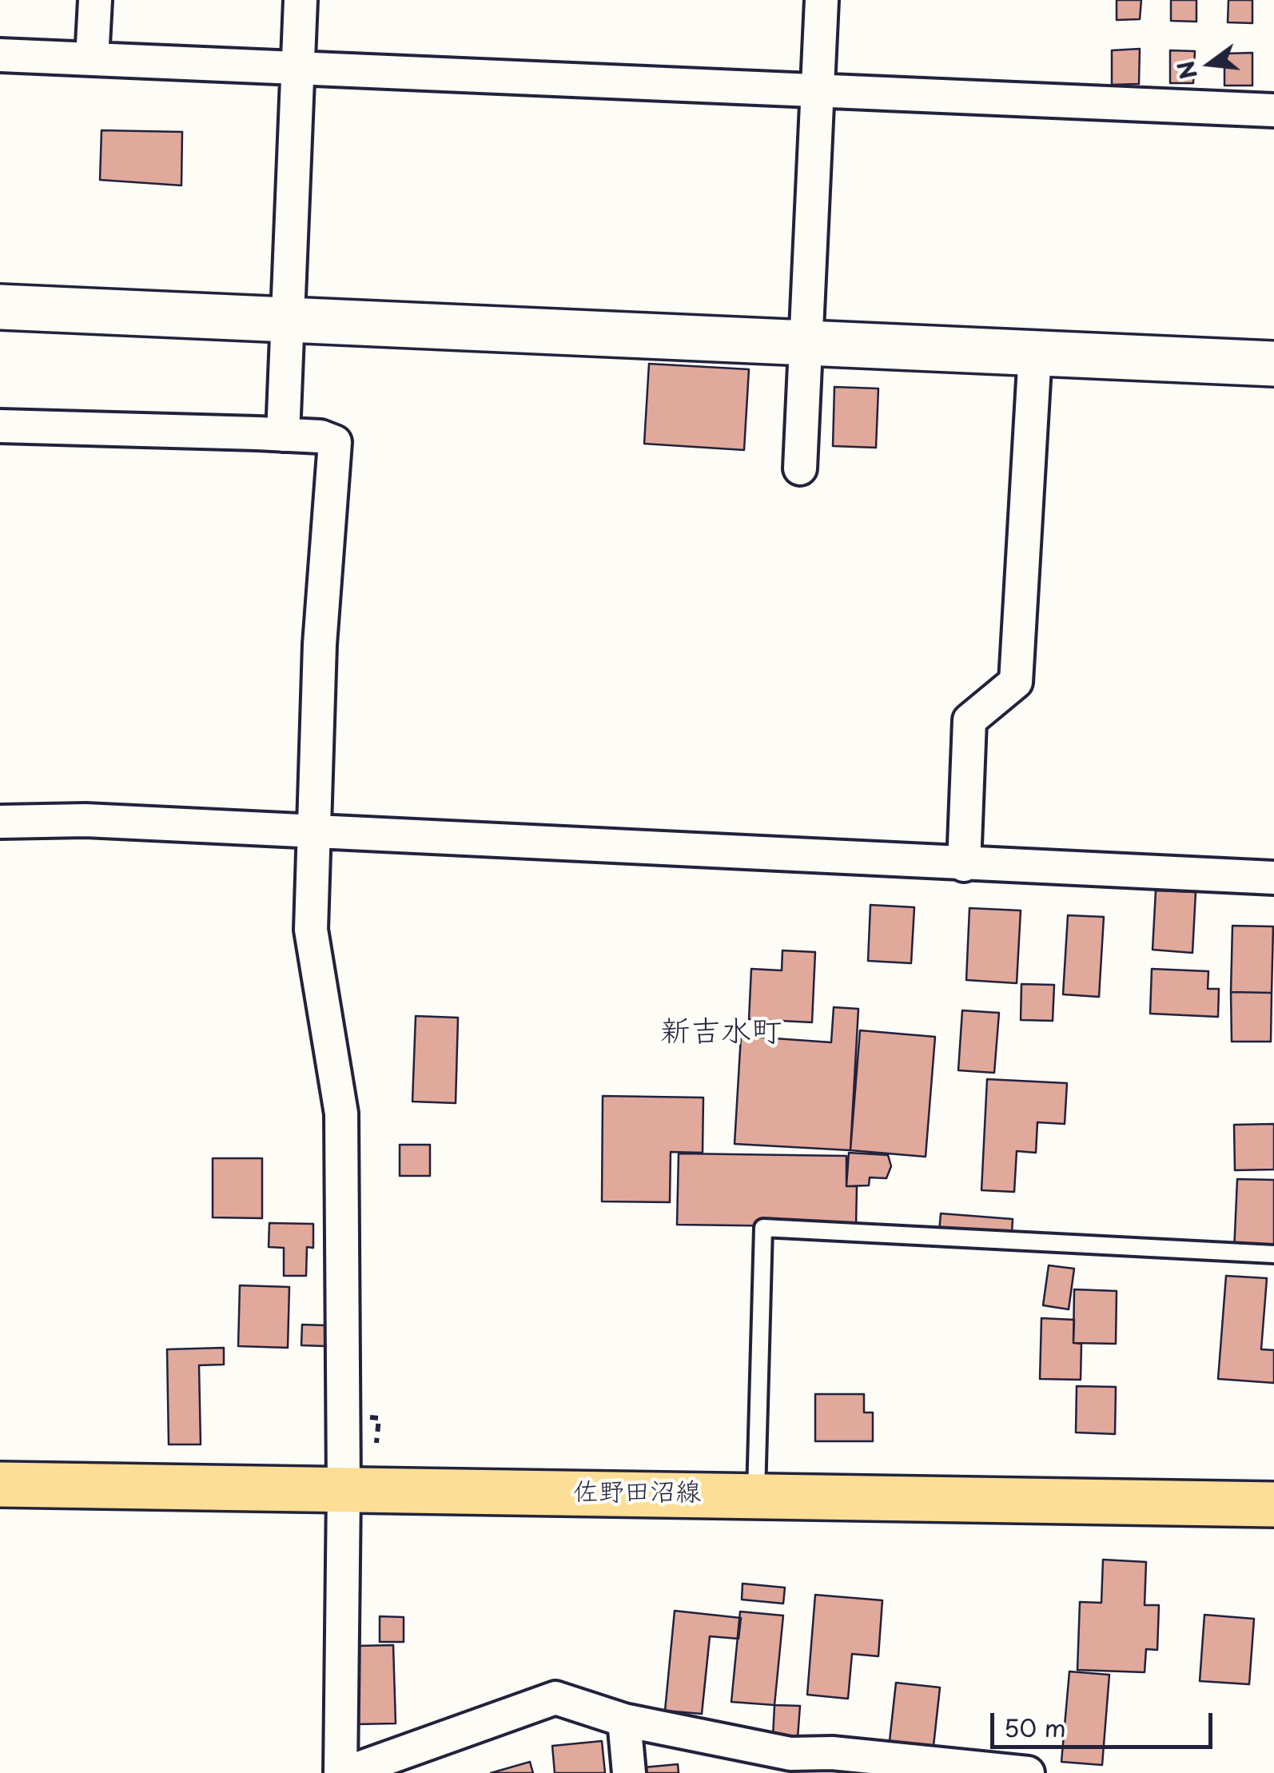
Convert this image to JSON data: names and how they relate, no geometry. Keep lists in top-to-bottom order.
{
  "streets": {
    "main road": ["佐野田沼線"]
  },
  "districts": ["新吉水町"],
  "scale_bar": "50 m",
  "north": "left"
}
